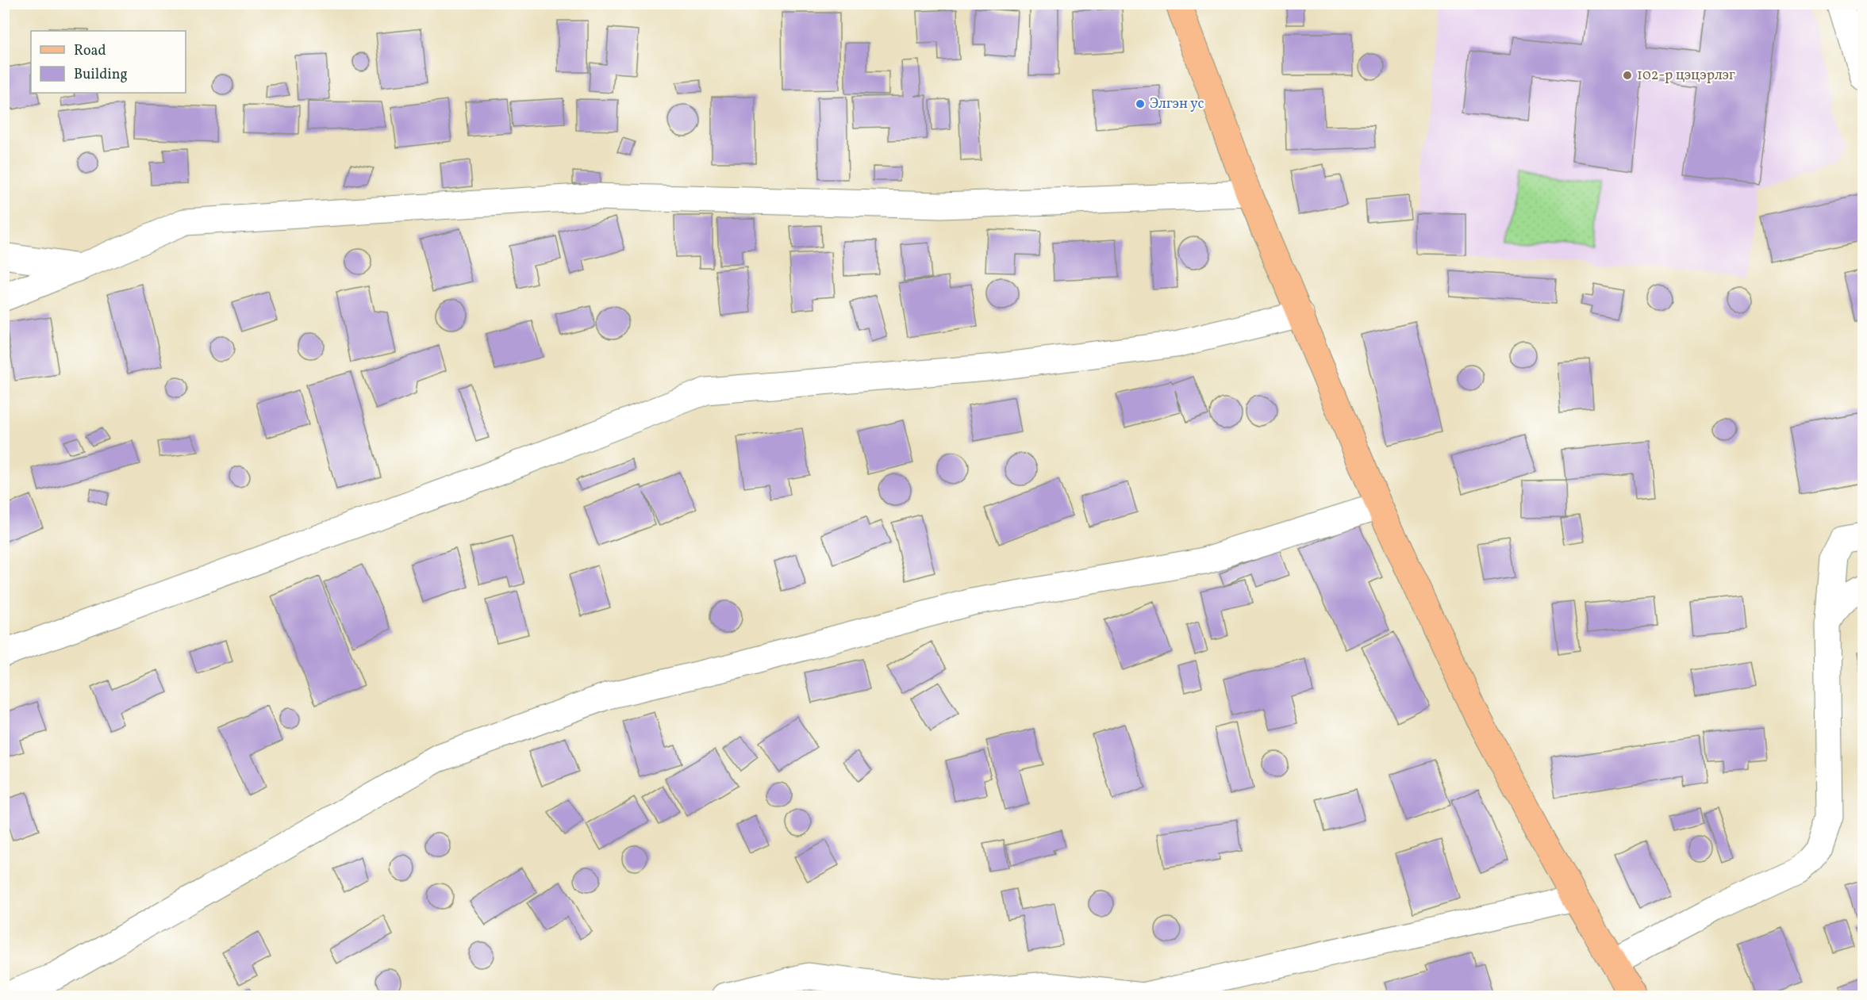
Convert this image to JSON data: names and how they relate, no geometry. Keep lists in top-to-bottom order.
{
  "places": ["102-р цэцэрлэг", "Элгэн ус"],
  "legend": ["Road", "Building"]
}
